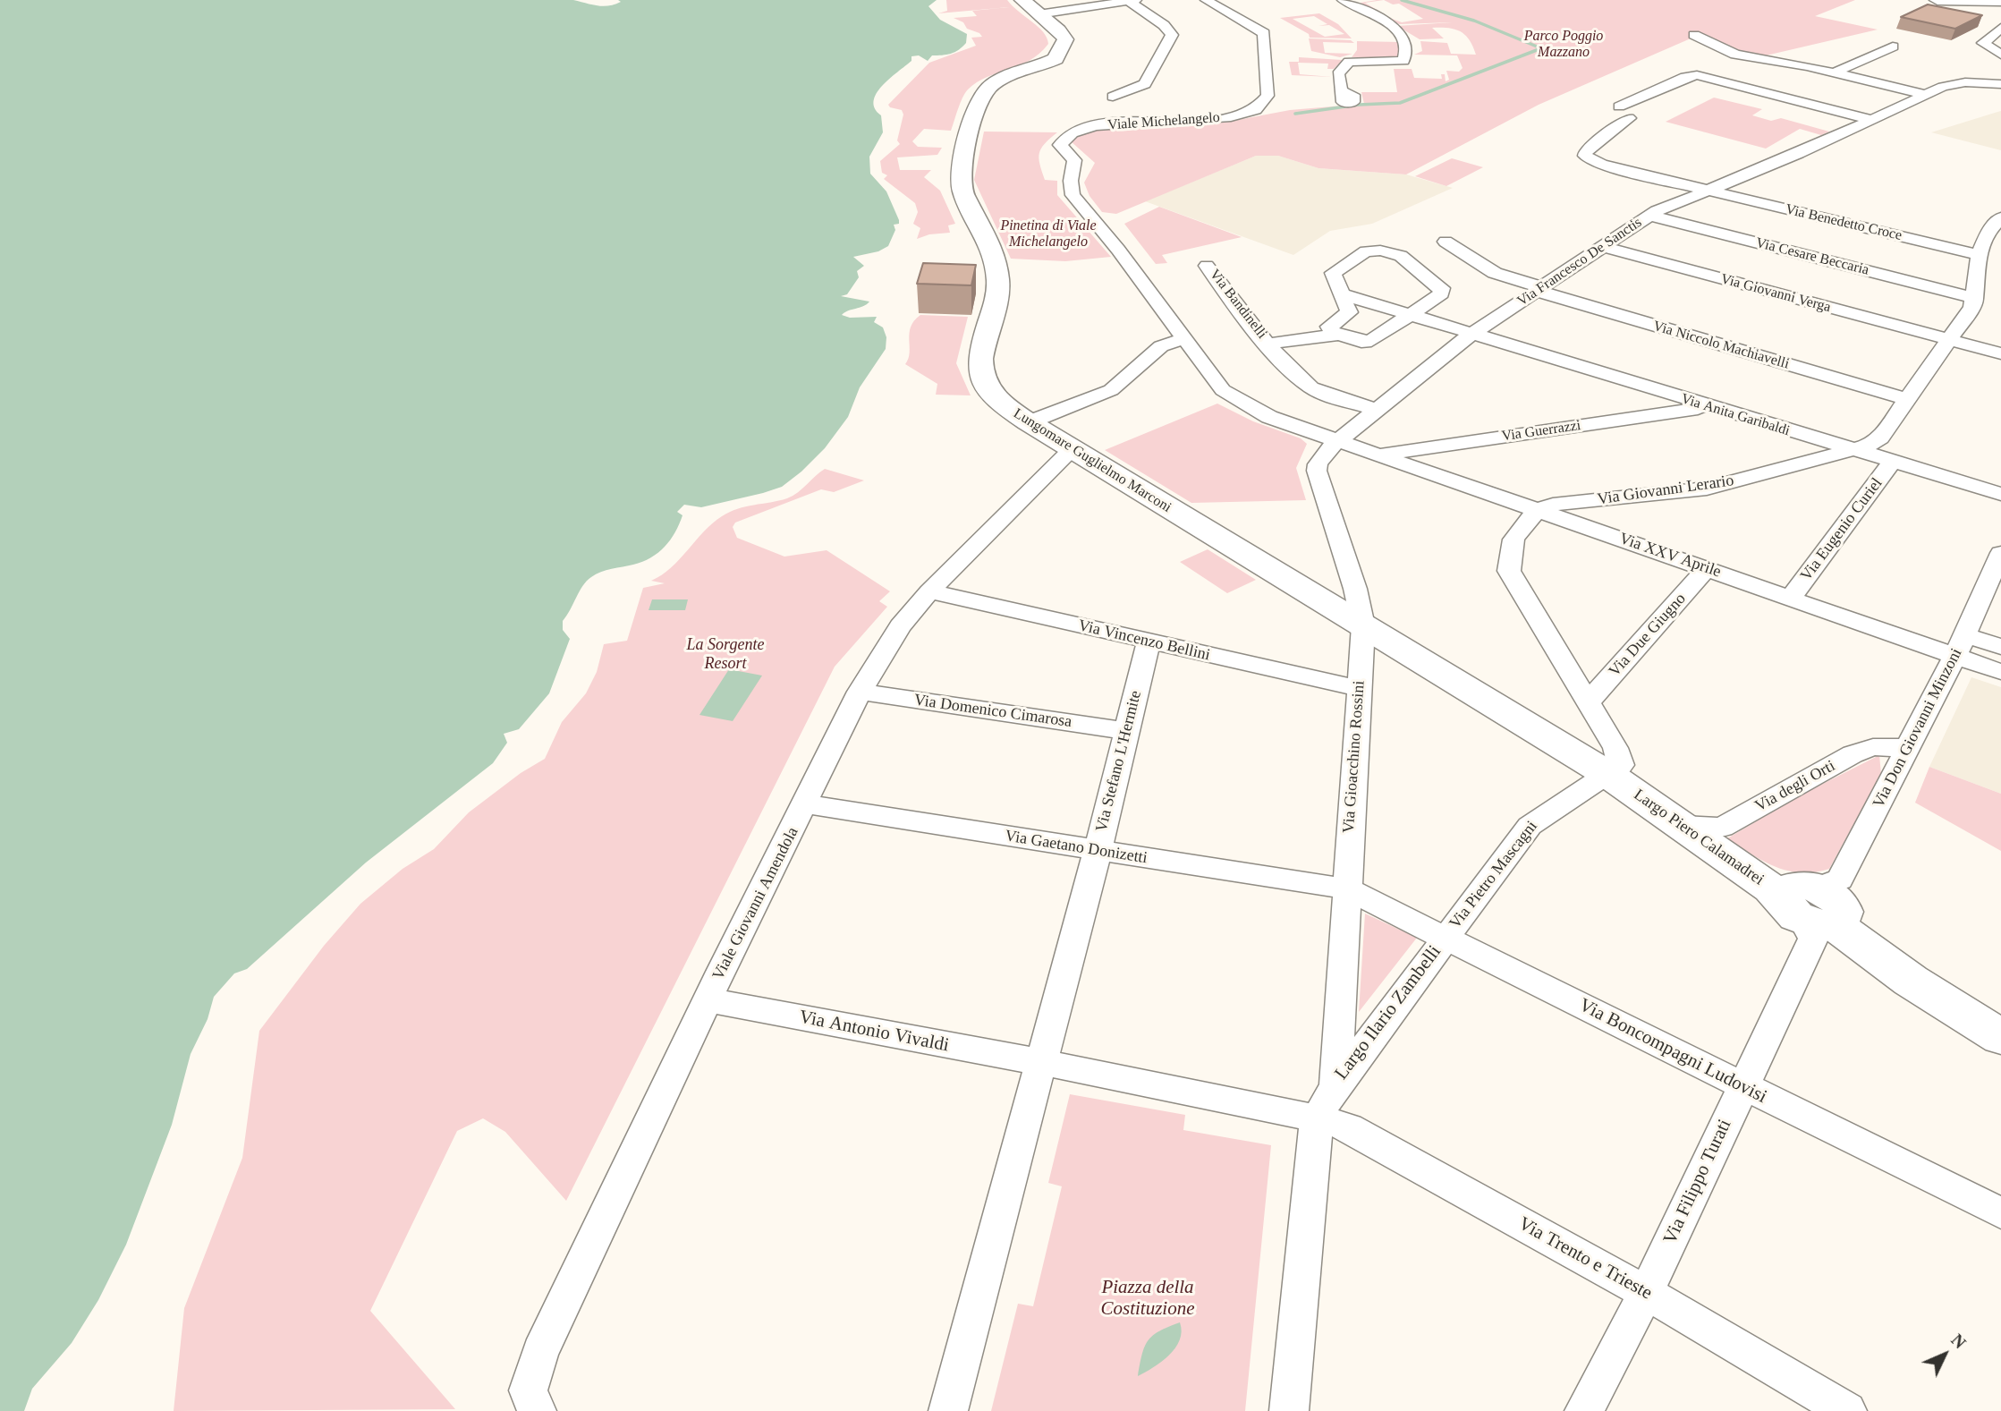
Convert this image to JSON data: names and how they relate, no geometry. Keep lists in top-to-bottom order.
{
  "streets": {
    "street": [
      "Viale Michelangelo",
      "Via Benedetto Croce",
      "Via Cesare Beccaria",
      "Via Francesco De Sanctis",
      "Via Giovanni Verga",
      "Via Bandinelli",
      "Via Niccolo Machiavelli",
      "Via Anita Garibaldi",
      "Via Guerrazzi",
      "Lungomare Guglielmo Marconi",
      "Via Giovanni Lerario",
      "Via Eugenio Curiel",
      "Via XXV Aprile",
      "Via Due Giugno",
      "Via Vincenzo Bellini",
      "Via Domenico Cimarosa",
      "Via Don Giovanni Minzoni",
      "Via Gioacchino Rossini",
      "Via Stefano L'Hermite",
      "Via degli Orti",
      "Largo Piero Calamadrei",
      "Via Gaetano Donizetti",
      "Via Pietro Mascagni",
      "Viale Giovanni Amendola",
      "Largo Ilario Zambelli",
      "Via Antonio Vivaldi",
      "Via Boncompagni Ludovisi",
      "Via Filippo Turati",
      "Via Trento e Trieste"
    ]
  },
  "crossings": [
    ["Viale Michelangelo", "Via Francesco De Sanctis"],
    ["Viale Michelangelo", "Via XXV Aprile"],
    ["Via Benedetto Croce", "Via Francesco De Sanctis"],
    ["Via Benedetto Croce", "Via Giovanni Lerario"],
    ["Via Cesare Beccaria", "Via Francesco De Sanctis"],
    ["Via Cesare Beccaria", "Via Giovanni Lerario"],
    ["Via Francesco De Sanctis", "Via Giovanni Verga"],
    ["Via Francesco De Sanctis", "Via Bandinelli"],
    ["Via Francesco De Sanctis", "Via Niccolo Machiavelli"],
    ["Via Francesco De Sanctis", "Via Anita Garibaldi"],
    ["Via Francesco De Sanctis", "Lungomare Guglielmo Marconi"],
    ["Via Francesco De Sanctis", "Via XXV Aprile"],
    ["Via Giovanni Verga", "Via Giovanni Lerario"],
    ["Via Bandinelli", "Via Anita Garibaldi"],
    ["Via Niccolo Machiavelli", "Via Giovanni Lerario"],
    ["Via Anita Garibaldi", "Via Guerrazzi"],
    ["Via Anita Garibaldi", "Via Giovanni Lerario"],
    ["Via Anita Garibaldi", "Via Eugenio Curiel"],
    ["Via Guerrazzi", "Via XXV Aprile"],
    ["Lungomare Guglielmo Marconi", "Via Gioacchino Rossini"],
    ["Lungomare Guglielmo Marconi", "Largo Piero Calamadrei"],
    ["Lungomare Guglielmo Marconi", "Via Pietro Mascagni"],
    ["Lungomare Guglielmo Marconi", "Viale Giovanni Amendola"],
    ["Via Giovanni Lerario", "Via XXV Aprile"],
    ["Via Eugenio Curiel", "Via XXV Aprile"],
    ["Via XXV Aprile", "Via Due Giugno"],
    ["Via XXV Aprile", "Via Don Giovanni Minzoni"],
    ["Via Vincenzo Bellini", "Via Gioacchino Rossini"],
    ["Via Vincenzo Bellini", "Via Stefano L'Hermite"],
    ["Via Vincenzo Bellini", "Viale Giovanni Amendola"],
    ["Via Domenico Cimarosa", "Via Stefano L'Hermite"],
    ["Via Domenico Cimarosa", "Viale Giovanni Amendola"],
    ["Via Don Giovanni Minzoni", "Via degli Orti"],
    ["Via Don Giovanni Minzoni", "Largo Piero Calamadrei"],
    ["Via Don Giovanni Minzoni", "Via Filippo Turati"],
    ["Via Gioacchino Rossini", "Via Gaetano Donizetti"],
    ["Via Gioacchino Rossini", "Largo Ilario Zambelli"],
    ["Via Gioacchino Rossini", "Via Boncompagni Ludovisi"],
    ["Via Stefano L'Hermite", "Via Gaetano Donizetti"],
    ["Via Stefano L'Hermite", "Via Antonio Vivaldi"],
    ["Via degli Orti", "Largo Piero Calamadrei"],
    ["Largo Piero Calamadrei", "Via Pietro Mascagni"],
    ["Largo Piero Calamadrei", "Via Filippo Turati"],
    ["Via Gaetano Donizetti", "Viale Giovanni Amendola"],
    ["Via Gaetano Donizetti", "Largo Ilario Zambelli"],
    ["Via Gaetano Donizetti", "Via Boncompagni Ludovisi"],
    ["Via Pietro Mascagni", "Largo Ilario Zambelli"],
    ["Via Pietro Mascagni", "Via Boncompagni Ludovisi"],
    ["Viale Giovanni Amendola", "Via Antonio Vivaldi"],
    ["Largo Ilario Zambelli", "Via Boncompagni Ludovisi"],
    ["Via Boncompagni Ludovisi", "Via Filippo Turati"],
    ["Via Filippo Turati", "Via Trento e Trieste"]
  ],
  "parks": [
    "Parco Poggio Mazzano",
    "Pinetina di Viale Michelangelo",
    "La Sorgente Resort",
    "Piazza della Costituzione"
  ],
  "north": "top right"
}
